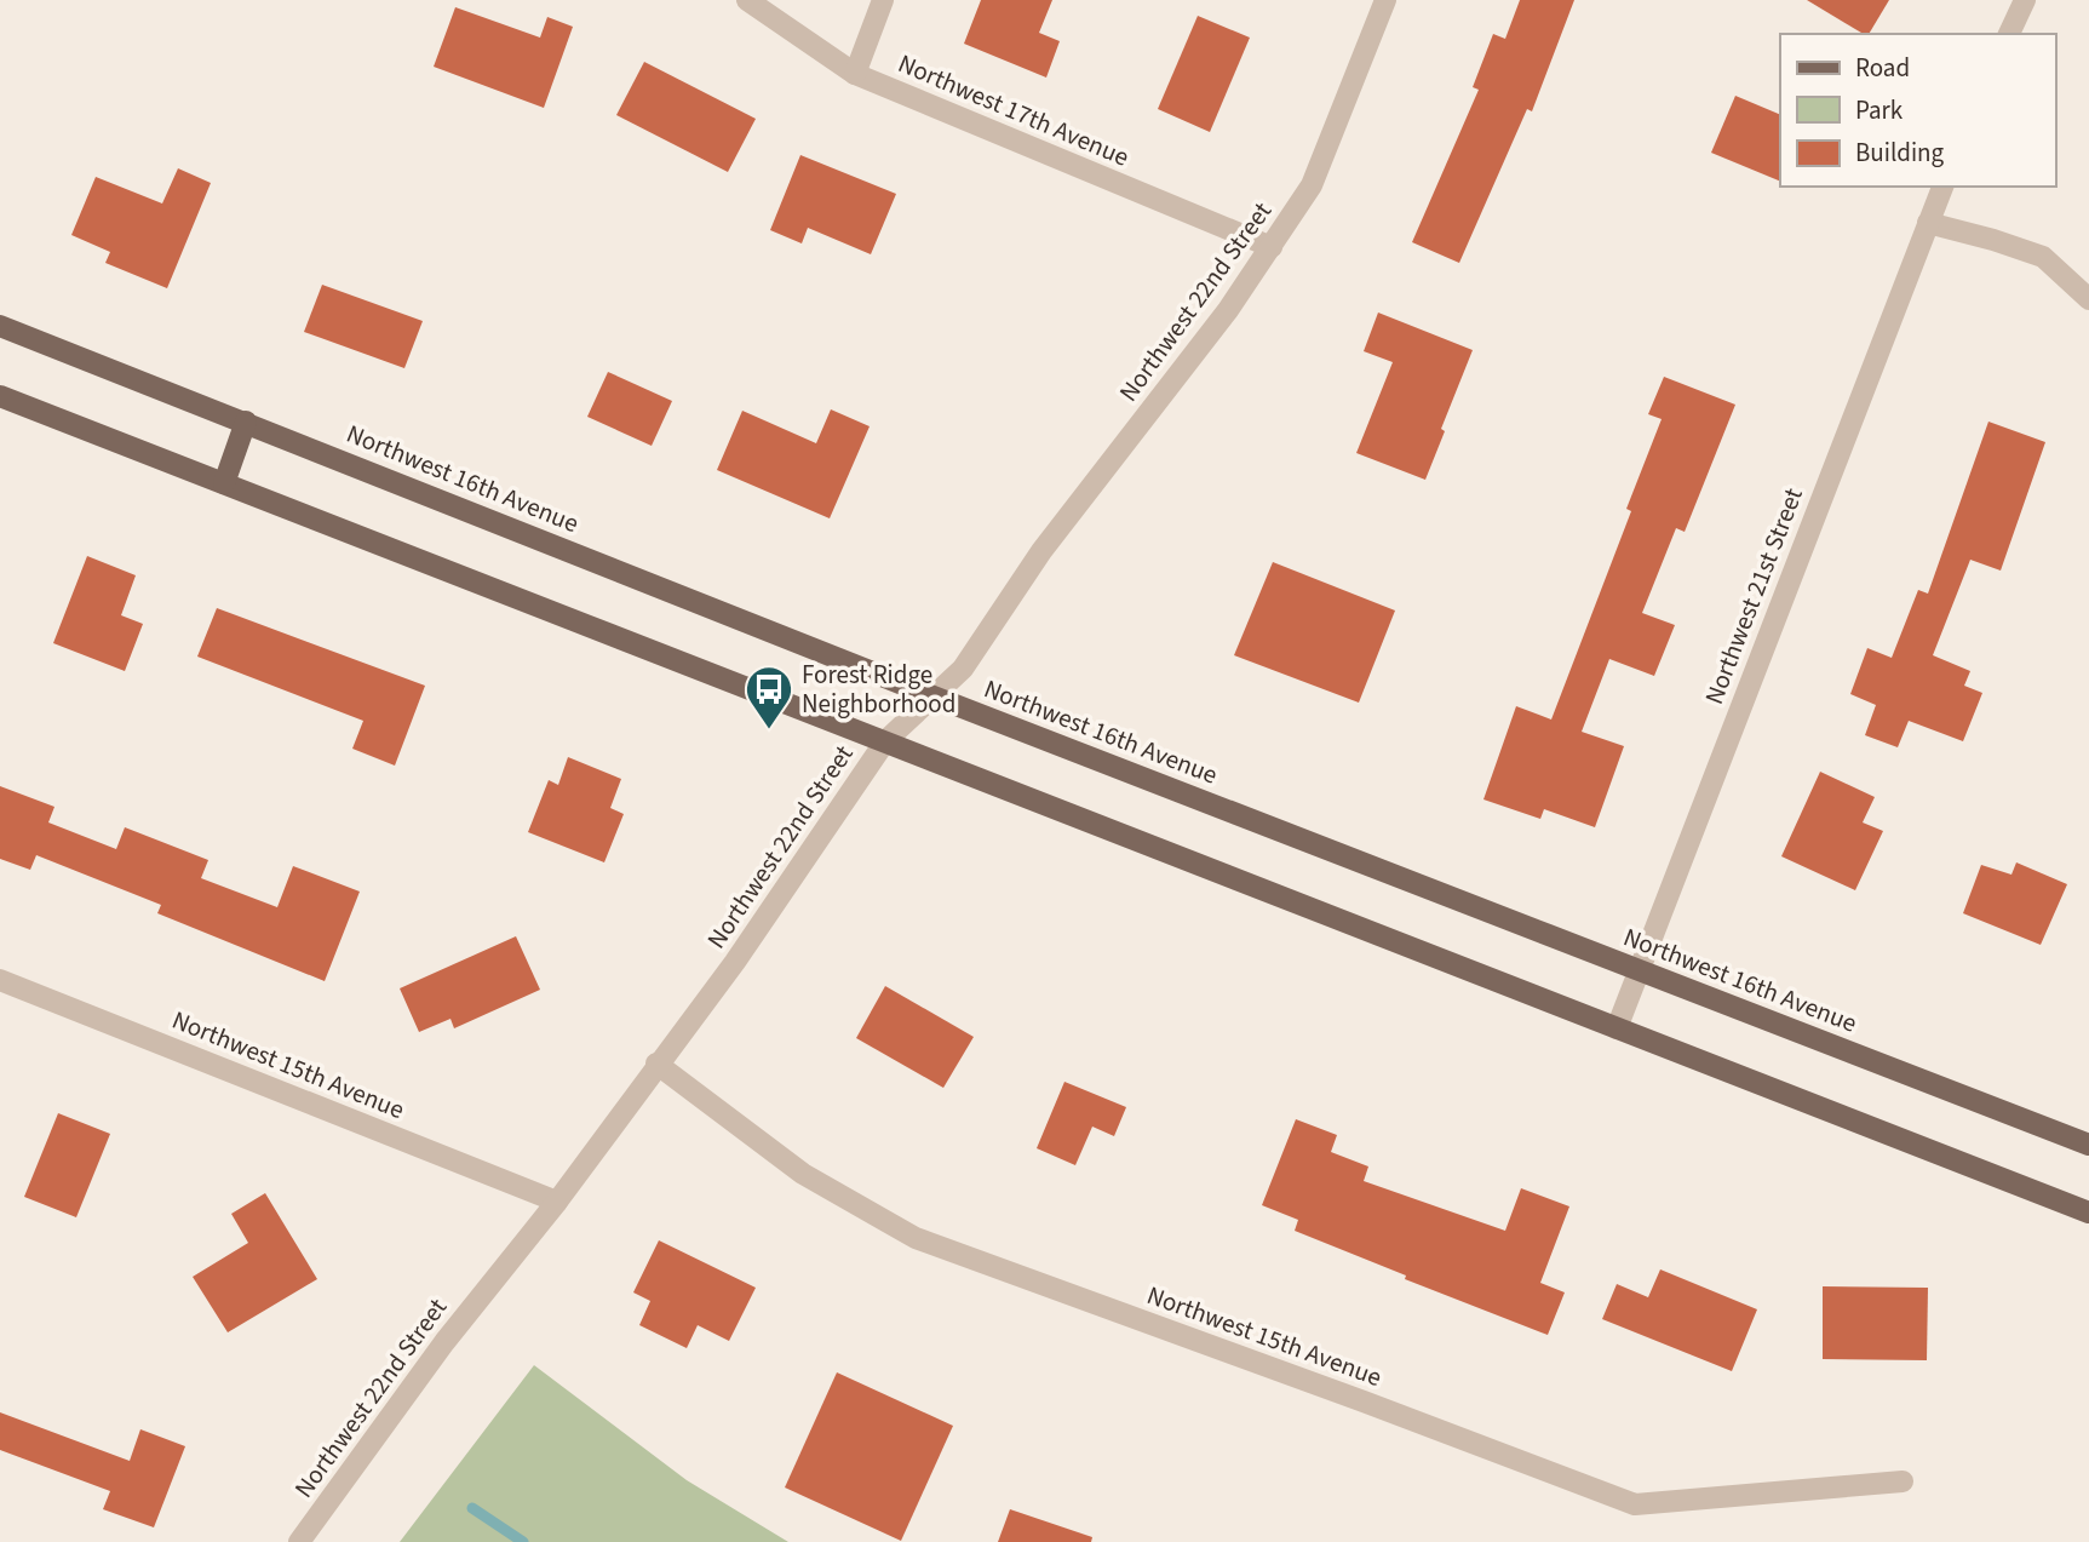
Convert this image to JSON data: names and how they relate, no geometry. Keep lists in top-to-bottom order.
{
  "streets": {
    "main road": ["Northwest 16th Avenue"],
    "street": [
      "Northwest 17th Avenue",
      "Northwest 22nd Street",
      "Northwest 21st Street",
      "Northwest 15th Avenue"
    ]
  },
  "crossings": [
    ["Northwest 17th Avenue", "Northwest 22nd Street"],
    ["Northwest 22nd Street", "Northwest 16th Avenue"],
    ["Northwest 22nd Street", "Northwest 15th Avenue"],
    ["Northwest 16th Avenue", "Northwest 21st Street"]
  ],
  "places": {
    "bus stop": ["Forest Ridge Neighborhood"]
  },
  "legend": ["Road", "Park", "Building"]
}
